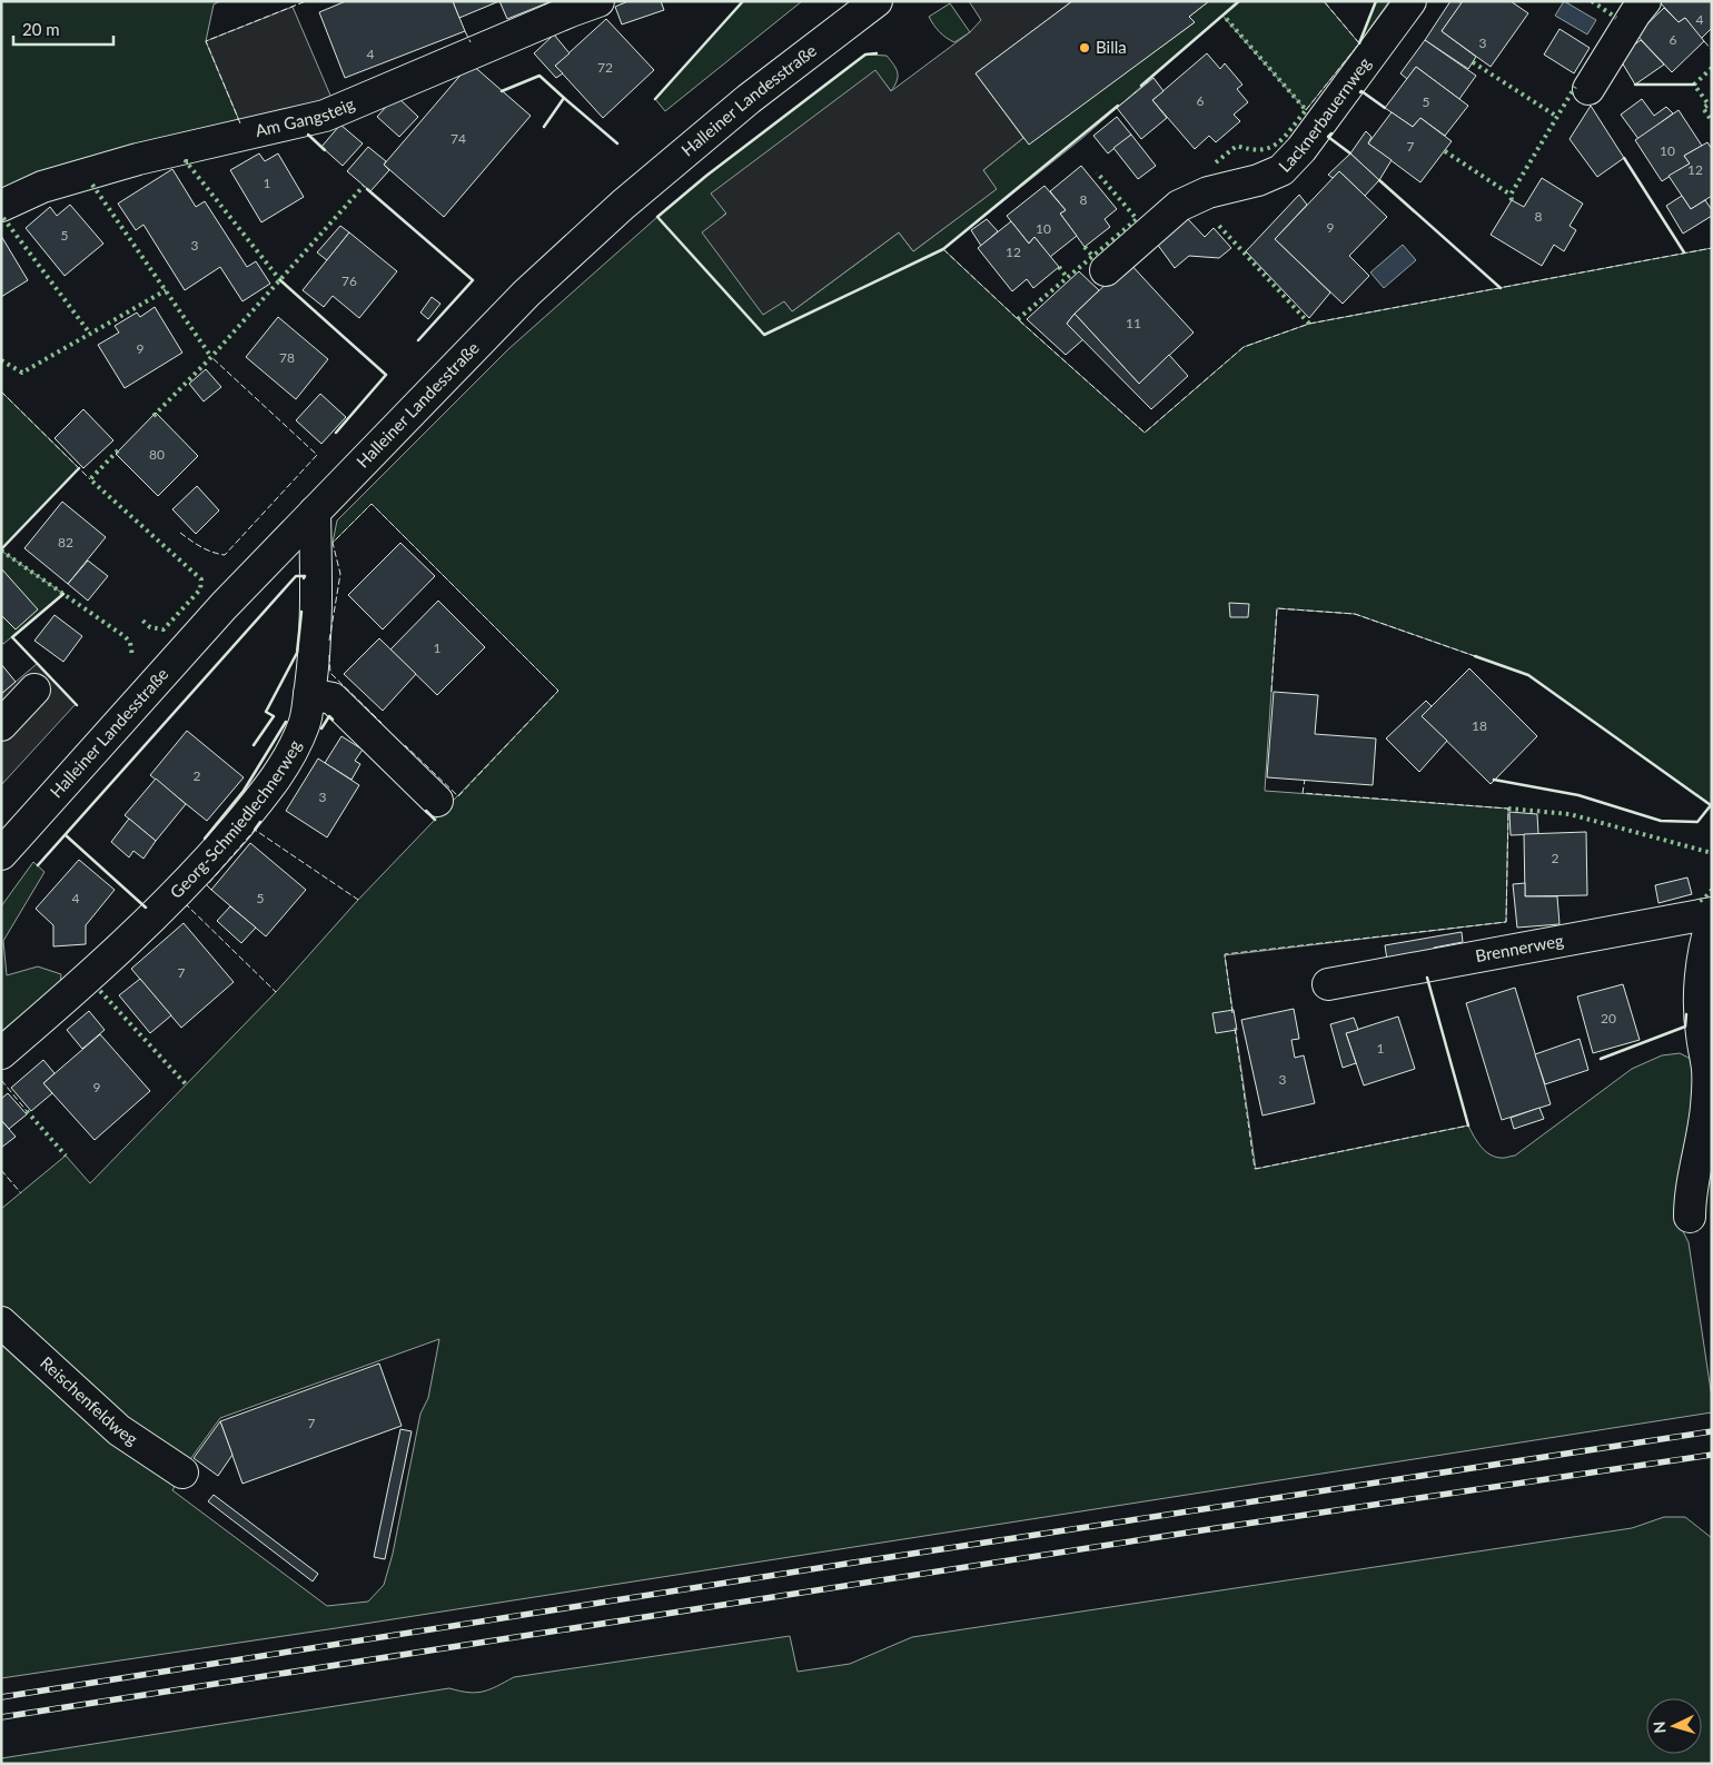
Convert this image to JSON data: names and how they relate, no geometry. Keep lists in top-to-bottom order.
{
  "streets": {
    "street": [
      "Halleiner Landesstraße",
      "Lacknerbauernweg",
      "Am Gangsteig",
      "Georg-Schmiedlechnerweg",
      "Brennerweg",
      "Reischenfeldweg"
    ]
  },
  "crossings": [
    ["Halleiner Landesstraße", "Georg-Schmiedlechnerweg"]
  ],
  "places": ["Billa"],
  "house_numbers": [
    "4",
    "6",
    "3",
    "4",
    "72",
    "6",
    "5",
    "74",
    "7",
    "10",
    "12",
    "1",
    "8",
    "8",
    "9",
    "10",
    "5",
    "3",
    "12",
    "76",
    "11",
    "9",
    "78",
    "80",
    "82",
    "1",
    "18",
    "2",
    "3",
    "2",
    "4",
    "5",
    "7",
    "20",
    "1",
    "3",
    "9",
    "7"
  ],
  "scale_bar": "20 m",
  "north": "left"
}
